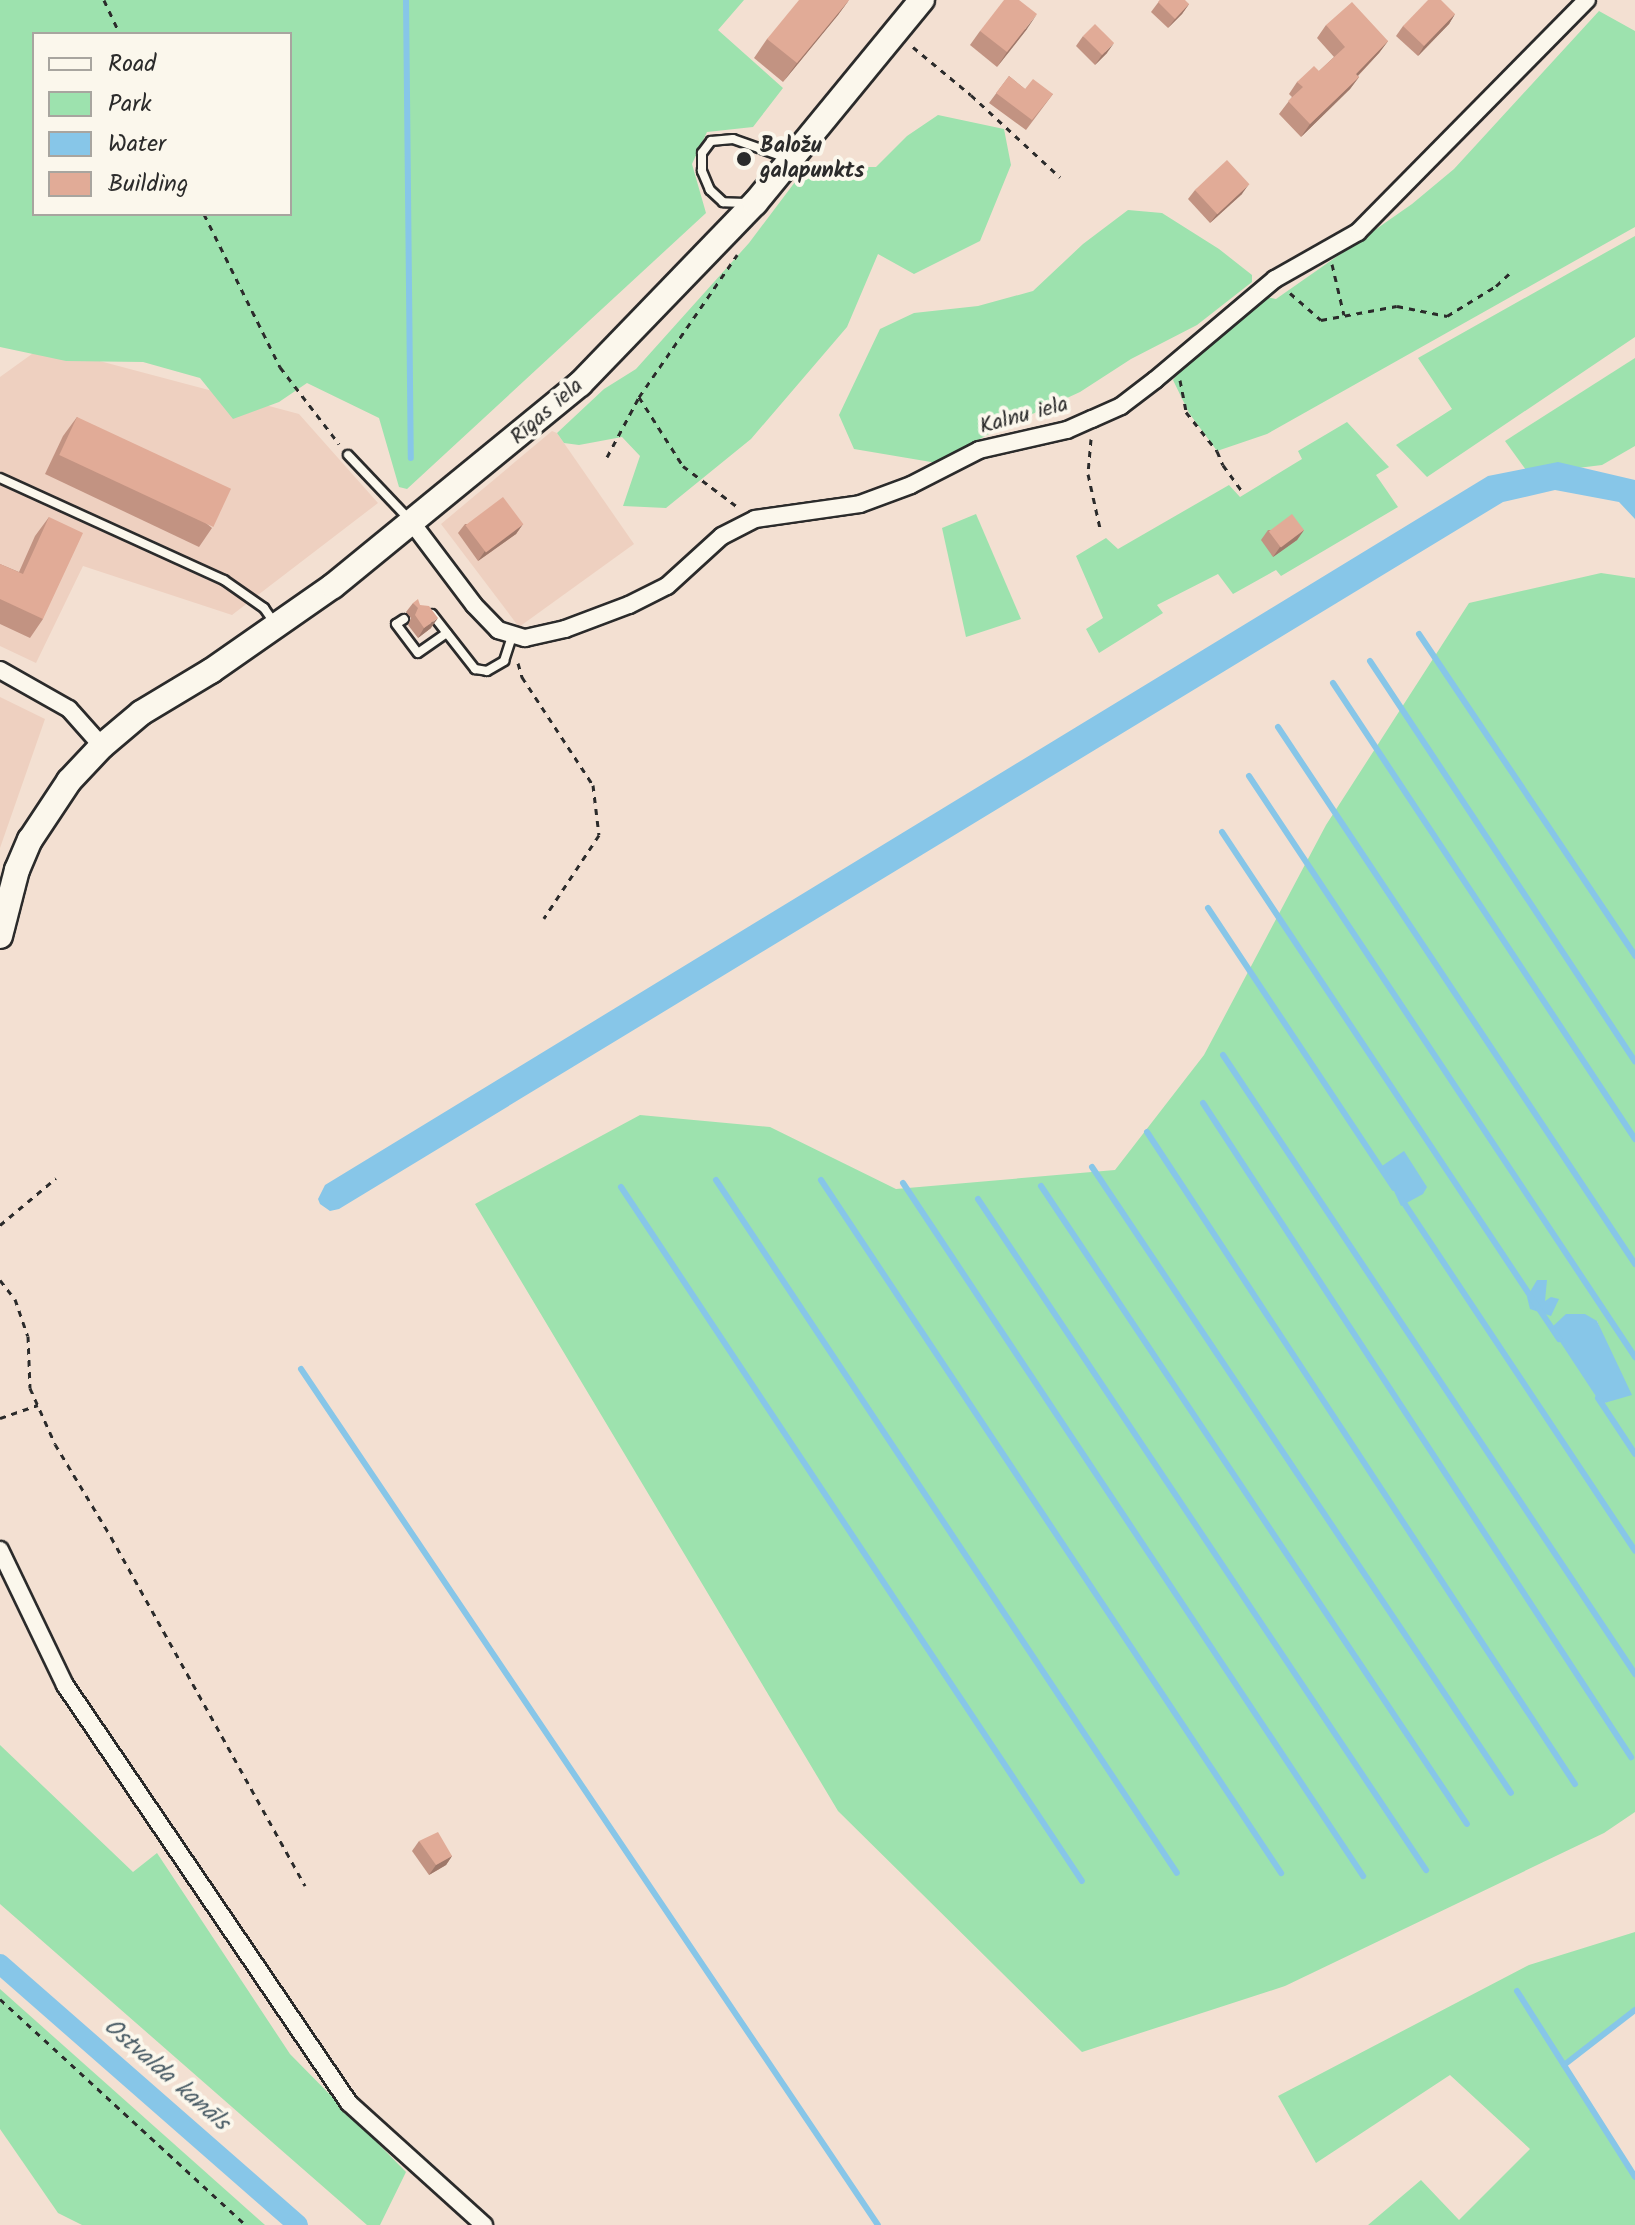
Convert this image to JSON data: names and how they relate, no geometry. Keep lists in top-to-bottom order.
{
  "streets": {
    "street": ["Rīgas iela", "Kalnu iela"]
  },
  "water": ["Ostvalda kanāls"],
  "places": ["Baložu galapunkts"],
  "legend": [
    "Road",
    "Park",
    "Water",
    "Building"
  ]
}
